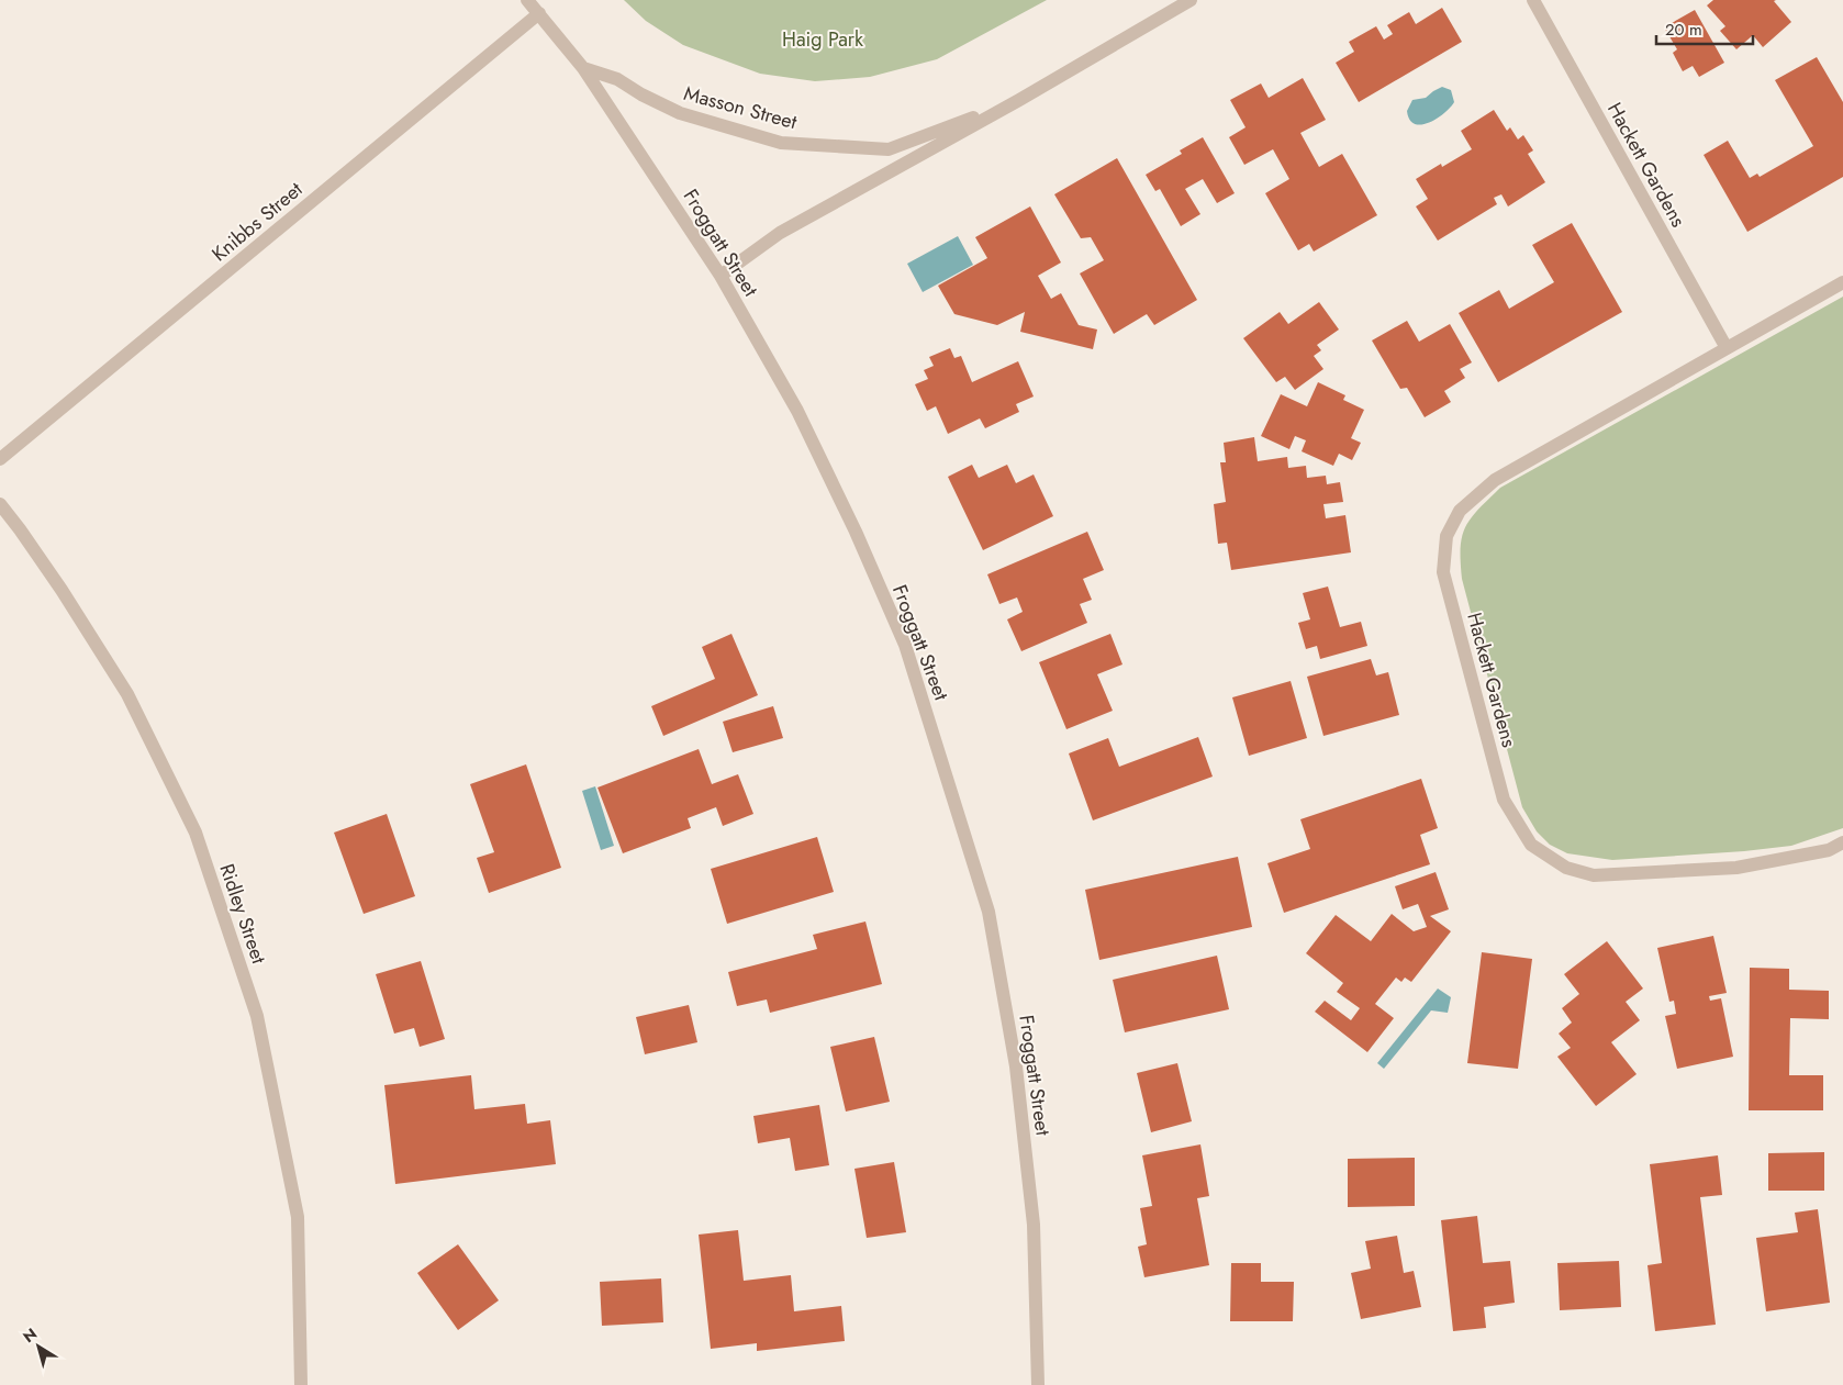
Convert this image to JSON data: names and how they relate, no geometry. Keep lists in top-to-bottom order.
{
  "streets": {
    "street": [
      "Masson Street",
      "Hackett Gardens",
      "Knibbs Street",
      "Froggatt Street",
      "Ridley Street"
    ]
  },
  "crossings": [
    ["Masson Street", "Froggatt Street"],
    ["Knibbs Street", "Froggatt Street"]
  ],
  "parks": ["Haig Park"],
  "scale_bar": "20 m",
  "north": "top left"
}
